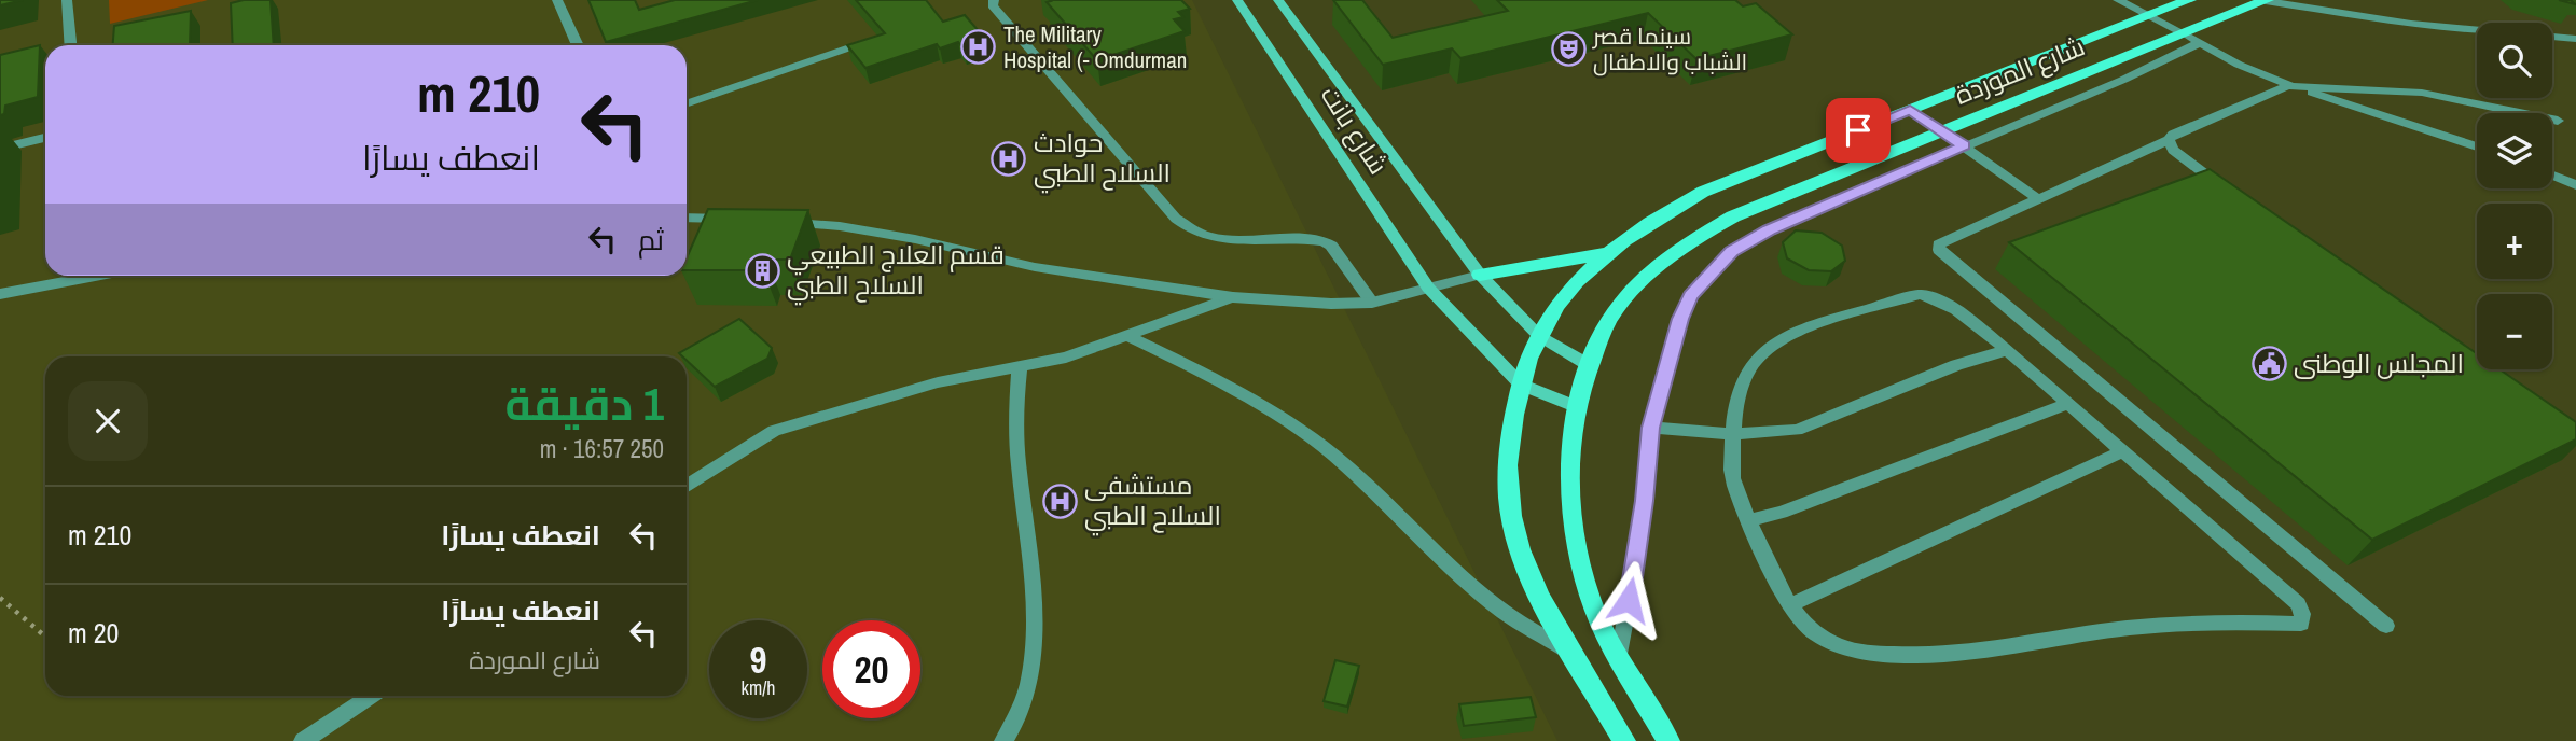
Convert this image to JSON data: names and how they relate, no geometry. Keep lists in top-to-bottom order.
{
  "streets": {
    "main road": ["شارع الموردة", "شارع بانت"]
  },
  "crossings": [
    ["شارع الموردة", "شارع بانت"]
  ],
  "places": {
    "hospital": ["The Military Hospital (- Omdurman", "حوادث السلاح الطبي", "مستشفى السلاح الطبي"],
    "theatre": ["سينما قصر الشباب والاطفال"],
    "building": ["قسم العلاج الطبيعي السلاح الطبي"],
    "public building": ["المجلس الوطنى"]
  },
  "page": {
    "map_buttons": ["+", "−"],
    "turn": ["210 m", "انعطف يسارًا"],
    "then": "ثم",
    "heading": ["1 دقيقة", "250 m · 16:57"],
    "list": [
      {
        "name": "انعطف يسارًا",
        "value": "210 m"
      },
      {
        "name": "انعطف يسارًا",
        "note": "شارع الموردة",
        "value": "20 m"
      }
    ],
    "speed": "9 km/h",
    "limit": "20"
  }
}
